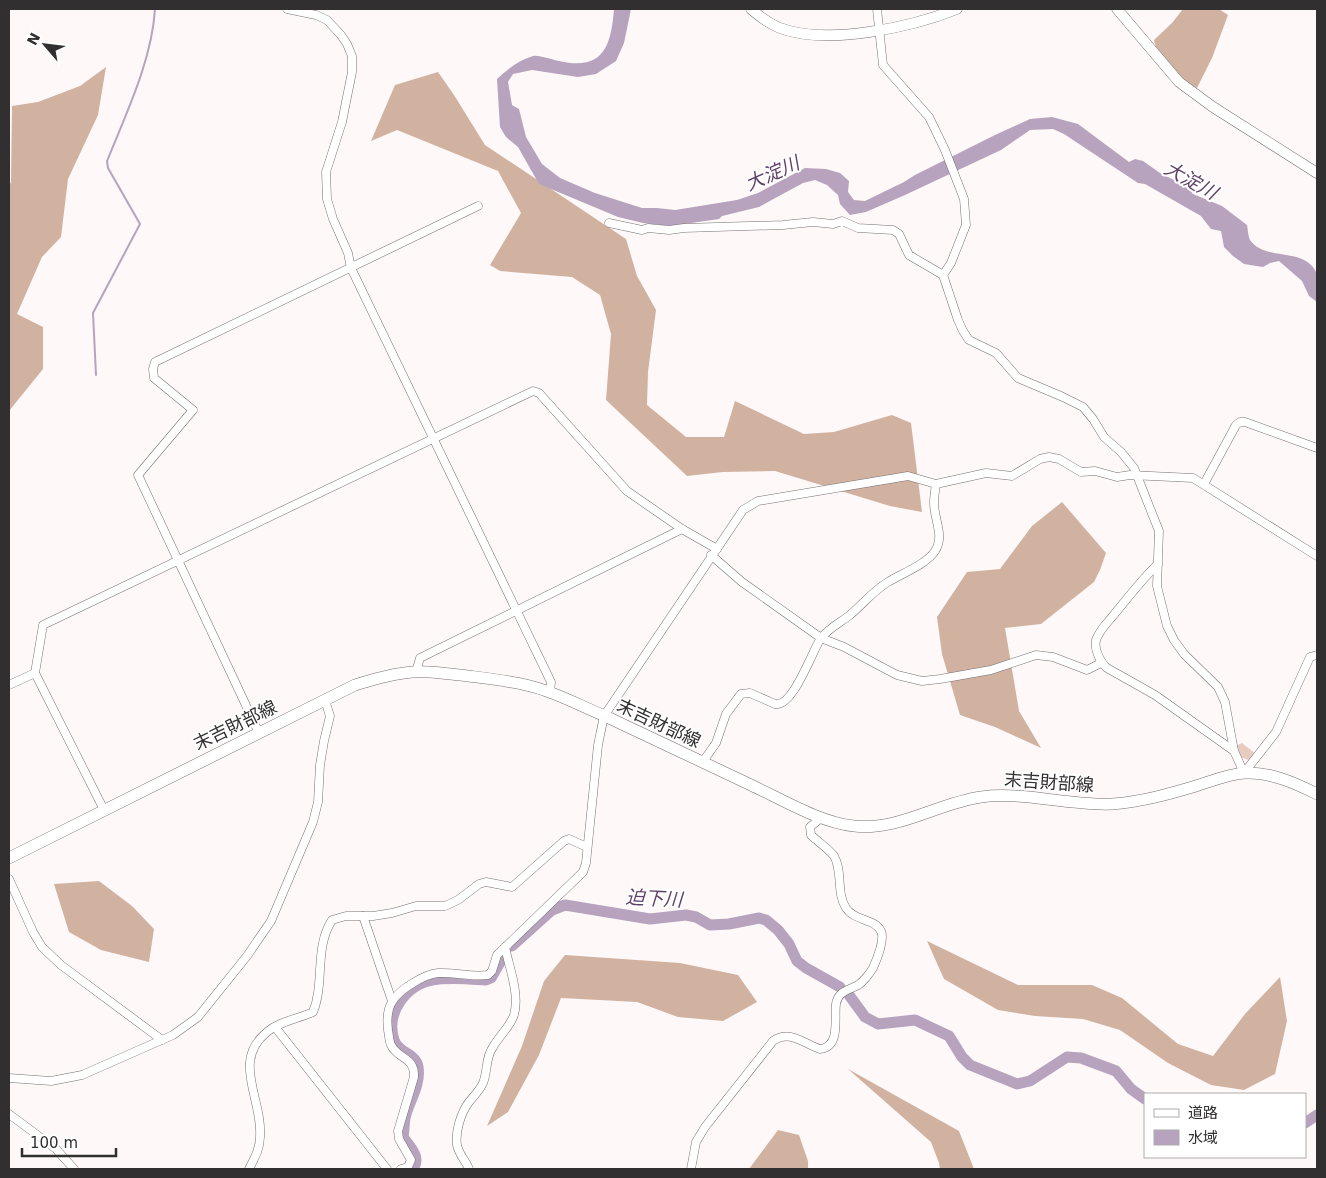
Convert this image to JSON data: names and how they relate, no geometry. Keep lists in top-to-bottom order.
{
  "streets": {
    "main road": ["末吉財部線"]
  },
  "water": ["大淀川", "迫下川"],
  "legend": ["道路", "水域"],
  "scale_bar": "100 m",
  "north": "top left"
}
